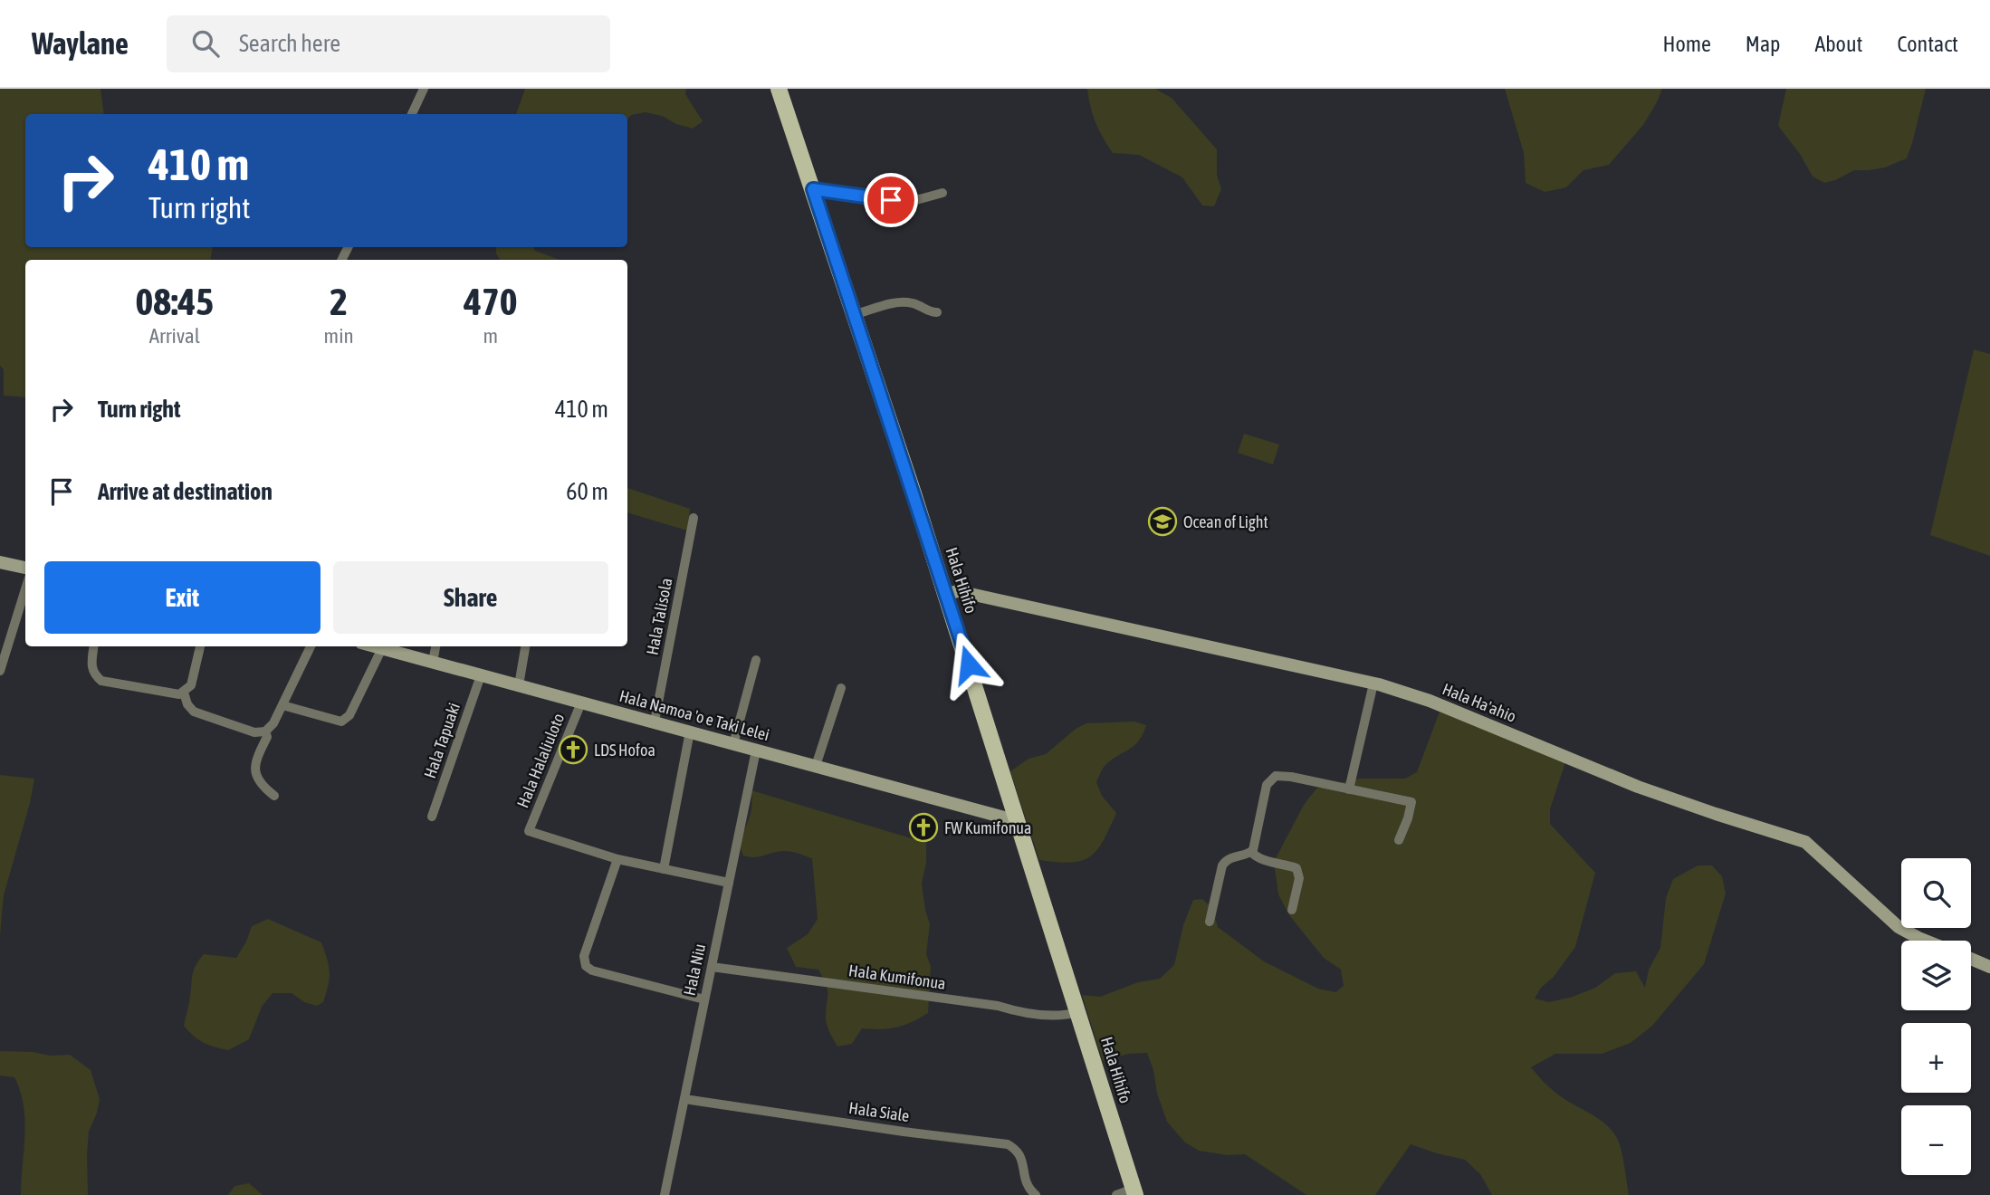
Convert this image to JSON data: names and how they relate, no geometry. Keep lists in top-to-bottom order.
{
  "streets": {
    "main road": ["Hala Hihifo"],
    "street": [
      "Hala Talisola",
      "Hala Ha'ahio",
      "Hala Namoa 'o e Taki Lelei",
      "Hala Tapuaki",
      "Hala Halaliuloto",
      "Hala Niu",
      "Hala Kumifonua",
      "Hala Siale"
    ]
  },
  "crossings": [
    ["Hala Hihifo", "Hala Ha'ahio"],
    ["Hala Hihifo", "Hala Namoa 'o e Taki Lelei"],
    ["Hala Hihifo", "Hala Kumifonua"],
    ["Hala Talisola", "Hala Namoa 'o e Taki Lelei"],
    ["Hala Namoa 'o e Taki Lelei", "Hala Tapuaki"],
    ["Hala Namoa 'o e Taki Lelei", "Hala Halaliuloto"],
    ["Hala Namoa 'o e Taki Lelei", "Hala Niu"],
    ["Hala Niu", "Hala Kumifonua"],
    ["Hala Niu", "Hala Siale"]
  ],
  "places": {
    "school or university": ["Ocean of Light"],
    "church": ["LDS Hofoa", "FW Kumifonua"]
  },
  "page": {
    "header": "Waylane",
    "search": "Search here",
    "nav": [
      "Home",
      "Map",
      "About",
      "Contact"
    ],
    "turn": ["410 m", "Turn right"],
    "eta": [
      "08:45",
      "Arrival",
      "2",
      "min",
      "470",
      "m"
    ],
    "list": [
      {
        "name": "Turn right",
        "value": "410 m"
      },
      {
        "name": "Arrive at destination",
        "value": "60 m"
      }
    ],
    "buttons": ["Exit", "Share"],
    "map_buttons": ["+", "−"]
  }
}
